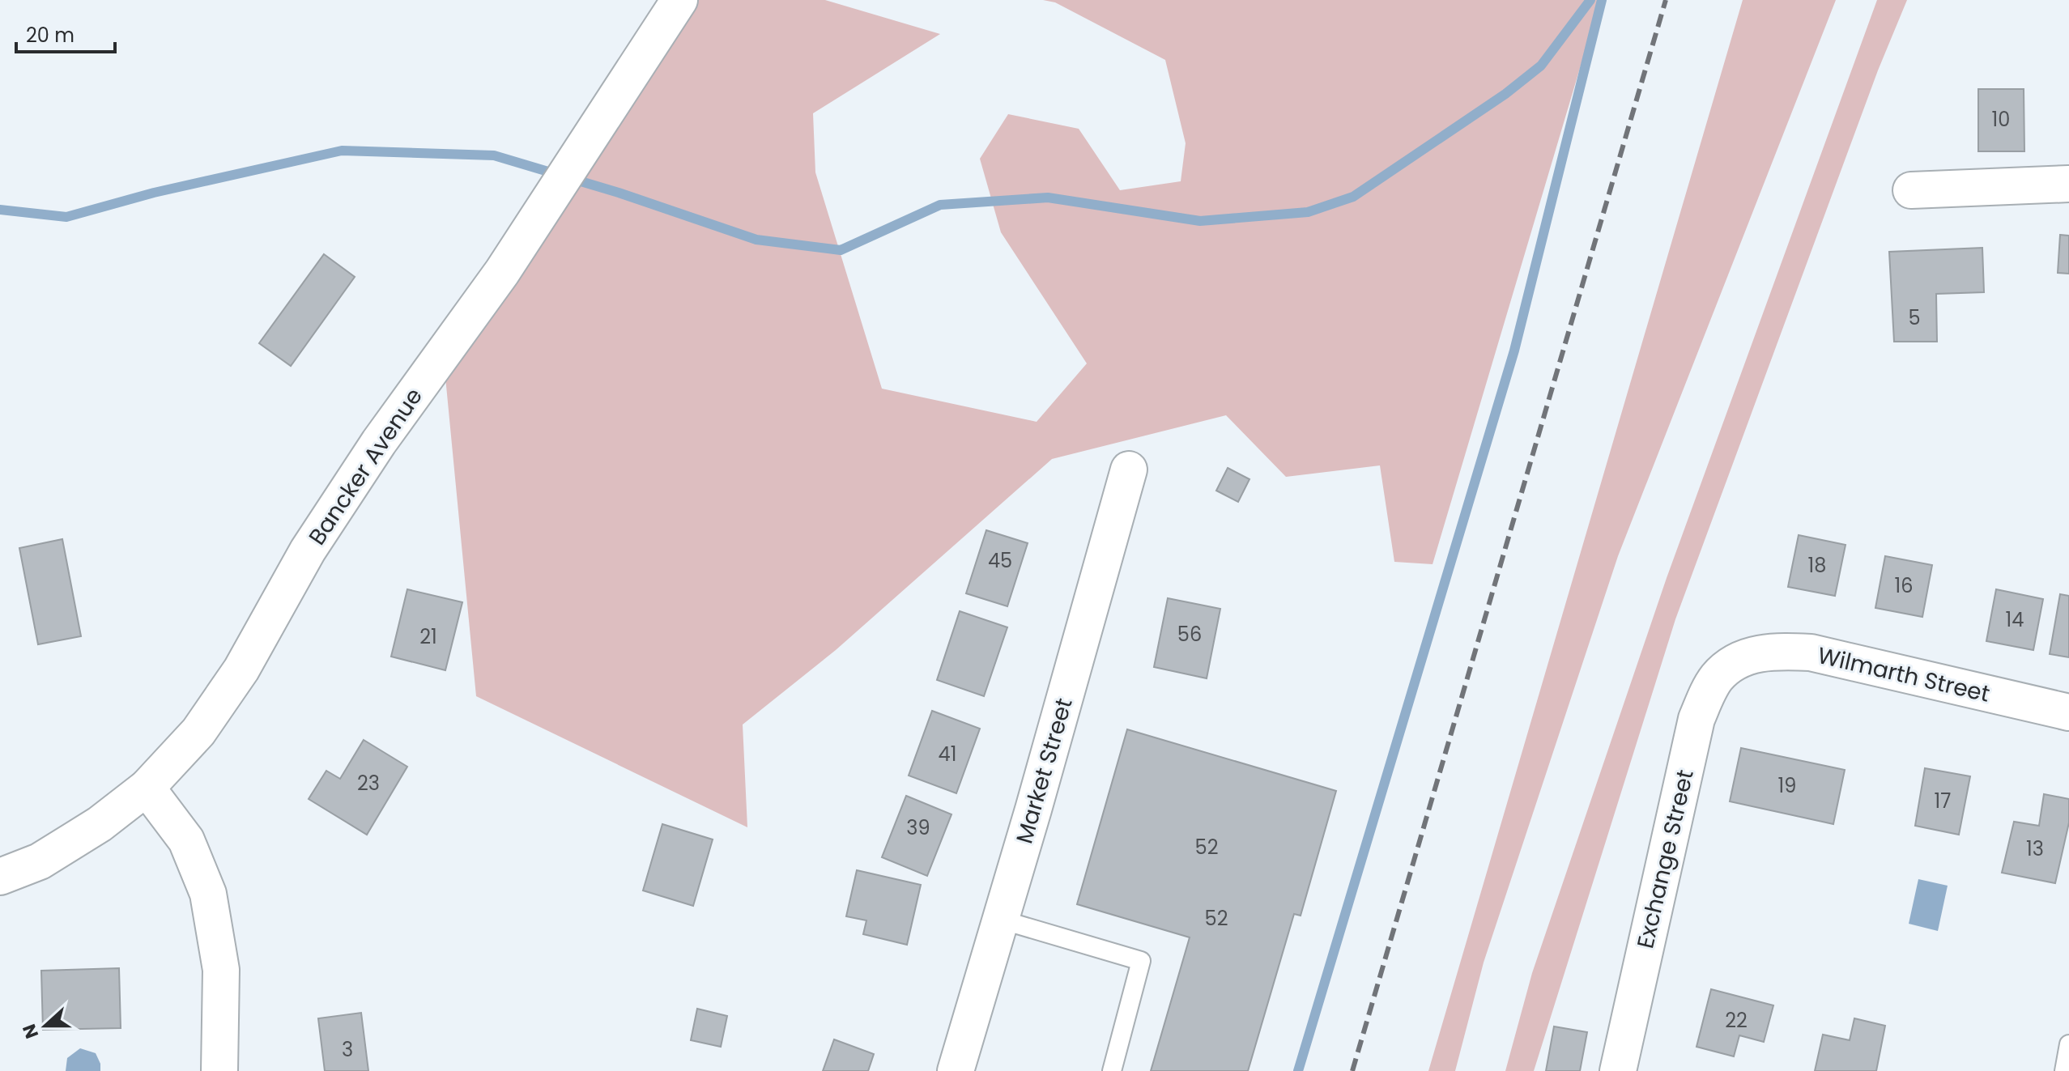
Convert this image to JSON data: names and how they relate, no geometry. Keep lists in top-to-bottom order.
{
  "streets": {
    "street": [
      "Bancker Avenue",
      "Wilmarth Street",
      "Market Street",
      "Exchange Street"
    ]
  },
  "crossings": [
    ["Wilmarth Street", "Exchange Street"]
  ],
  "house_numbers": [
    "10",
    "5",
    "45",
    "18",
    "16",
    "14",
    "56",
    "21",
    "41",
    "23",
    "19",
    "17",
    "39",
    "52",
    "13",
    "52",
    "22",
    "3"
  ],
  "scale_bar": "20 m",
  "north": "left"
}
